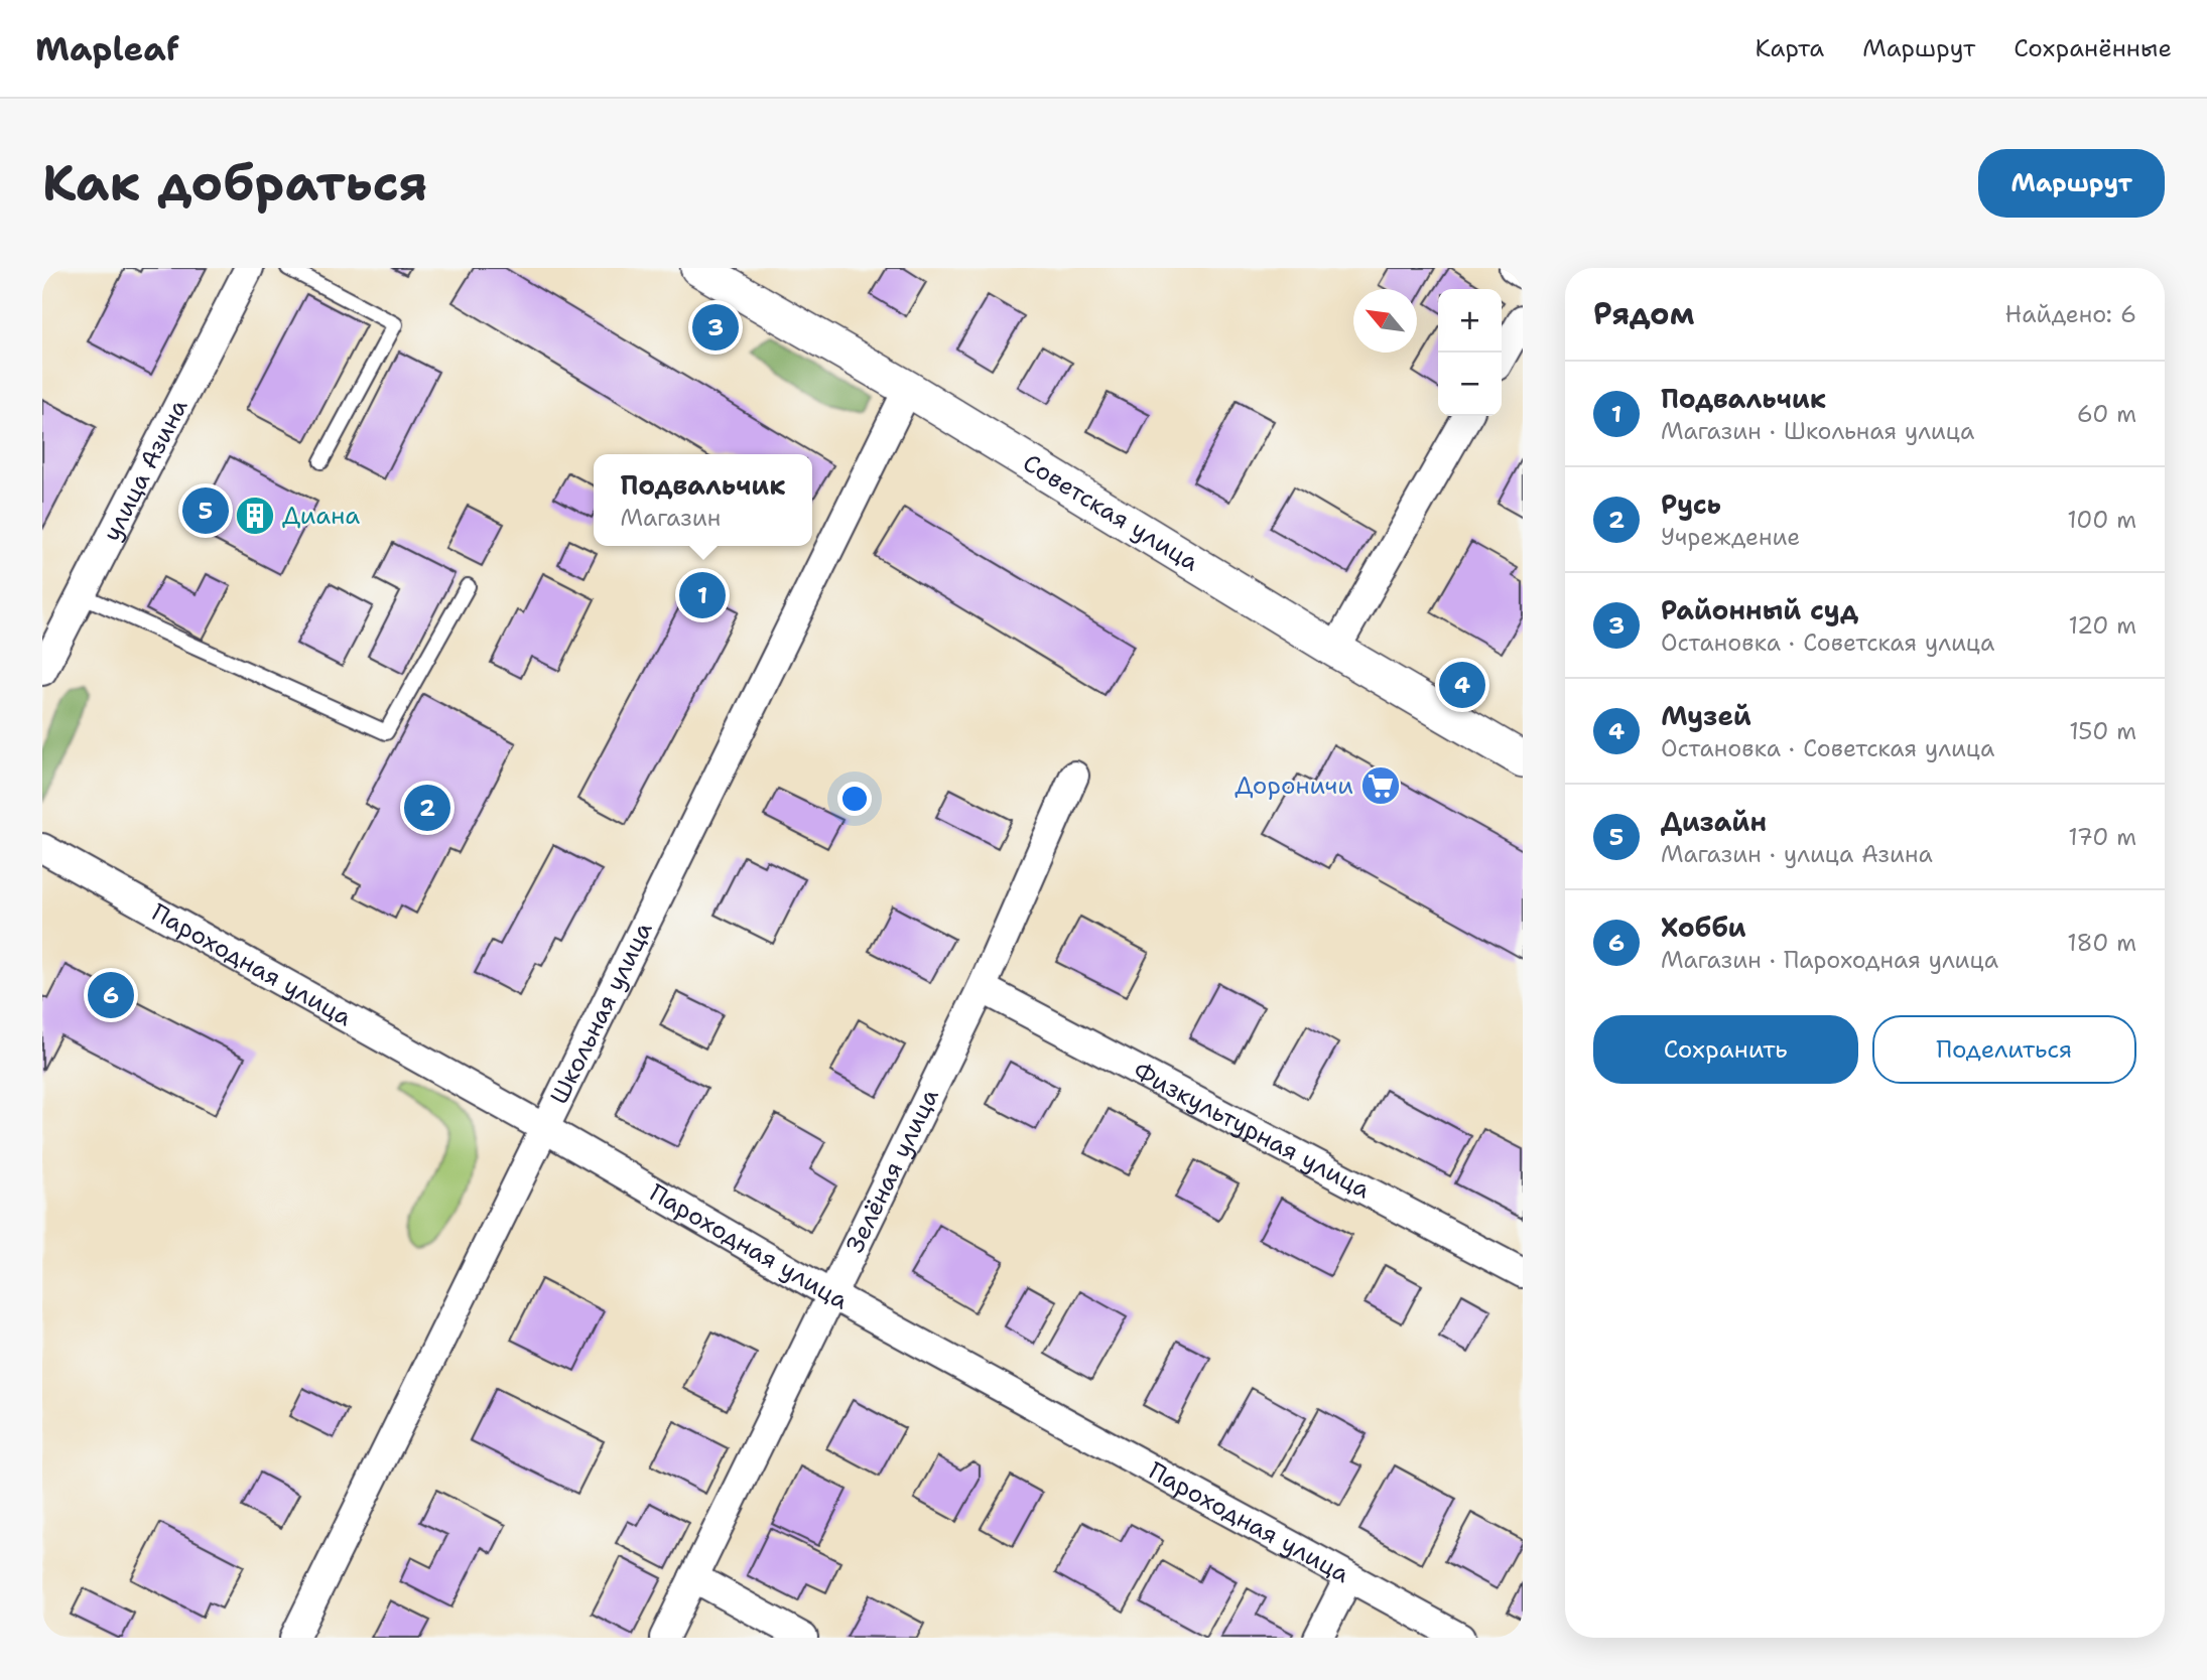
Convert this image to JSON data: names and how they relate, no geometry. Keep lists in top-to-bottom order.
{
  "streets": {
    "street": [
      "улица Азина",
      "Советская улица",
      "Пароходная улица",
      "Школьная улица",
      "Физкультурная улица",
      "Зелёная улица"
    ]
  },
  "crossings": [
    ["Советская улица", "Школьная улица"],
    ["Пароходная улица", "Школьная улица"],
    ["Пароходная улица", "Зелёная улица"],
    ["Физкультурная улица", "Зелёная улица"]
  ],
  "places": {
    "building": ["Диана"],
    "supermarket": ["Дороничи"]
  },
  "north": "top left",
  "page": {
    "header": "Mapleaf",
    "nav": ["Карта", "Маршрут", "Сохранённые"],
    "buttons": [
      "Маршрут",
      ["Сохранить", "Поделиться"]
    ],
    "title": "Как добраться",
    "heading": ["Рядом", "Найдено: 6"],
    "map_buttons": ["+", "−"],
    "pins": [
      "3",
      "5",
      "1",
      "4",
      "2",
      "6"
    ],
    "list": [
      {
        "mark": "1",
        "name": "Подвальчик",
        "note": "Магазин · Школьная улица",
        "value": "60 m"
      },
      {
        "mark": "2",
        "name": "Русь",
        "note": "Учреждение",
        "value": "100 m"
      },
      {
        "mark": "3",
        "name": "Районный суд",
        "note": "Остановка · Советская улица",
        "value": "120 m"
      },
      {
        "mark": "4",
        "name": "Музей",
        "note": "Остановка · Советская улица",
        "value": "150 m"
      },
      {
        "mark": "5",
        "name": "Дизайн",
        "note": "Магазин · улица Азина",
        "value": "170 m"
      },
      {
        "mark": "6",
        "name": "Хобби",
        "note": "Магазин · Пароходная улица",
        "value": "180 m"
      }
    ],
    "popup": ["Подвальчик", "Магазин"]
  }
}
